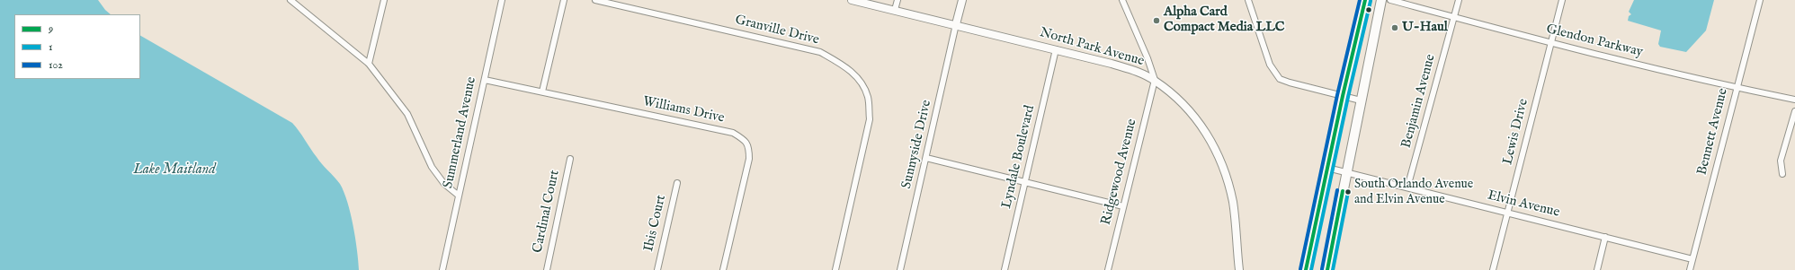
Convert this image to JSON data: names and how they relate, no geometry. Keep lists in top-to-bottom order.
{
  "streets": {
    "street": [
      "Granville Drive",
      "Glendon Parkway",
      "North Park Avenue",
      "Benjamin Avenue",
      "Williams Drive",
      "Lewis Drive",
      "Bennett Avenue",
      "Summerland Avenue",
      "Sunnyside Drive",
      "Lyndale Boulevard",
      "Ridgewood Avenue",
      "Elvin Avenue",
      "Cardinal Court",
      "Ibis Court"
    ]
  },
  "crossings": [
    ["Glendon Parkway", "Benjamin Avenue"],
    ["Glendon Parkway", "Lewis Drive"],
    ["Glendon Parkway", "Bennett Avenue"],
    ["North Park Avenue", "Sunnyside Drive"],
    ["North Park Avenue", "Lyndale Boulevard"],
    ["North Park Avenue", "Ridgewood Avenue"],
    ["Benjamin Avenue", "Elvin Avenue"],
    ["Williams Drive", "Summerland Avenue"],
    ["Lewis Drive", "Elvin Avenue"],
    ["Bennett Avenue", "Elvin Avenue"]
  ],
  "water": ["Lake Maitland"],
  "places": ["Alpha Card Compact Media LLC", "U-Haul", "South Orlando Avenue and Elvin Avenue"],
  "lines": ["transit line 9", "transit line 102", "transit line 1"],
  "legend": ["9", "1", "102"]
}
